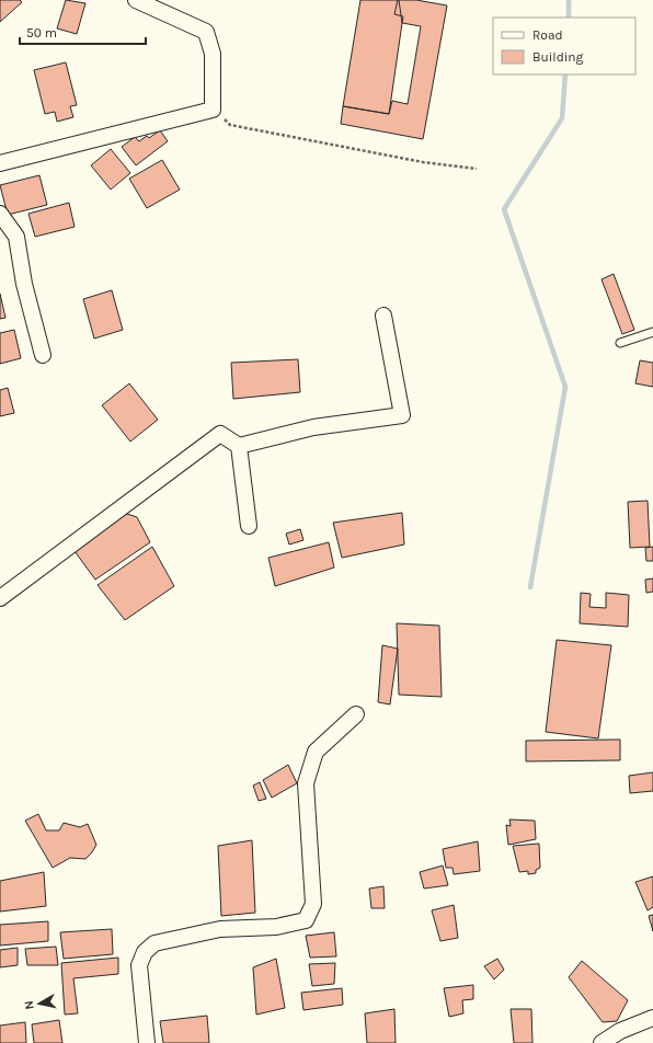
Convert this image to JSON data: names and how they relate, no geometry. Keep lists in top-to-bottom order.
{
  "legend": ["Road", "Building"],
  "scale_bar": "50 m",
  "north": "left"
}
